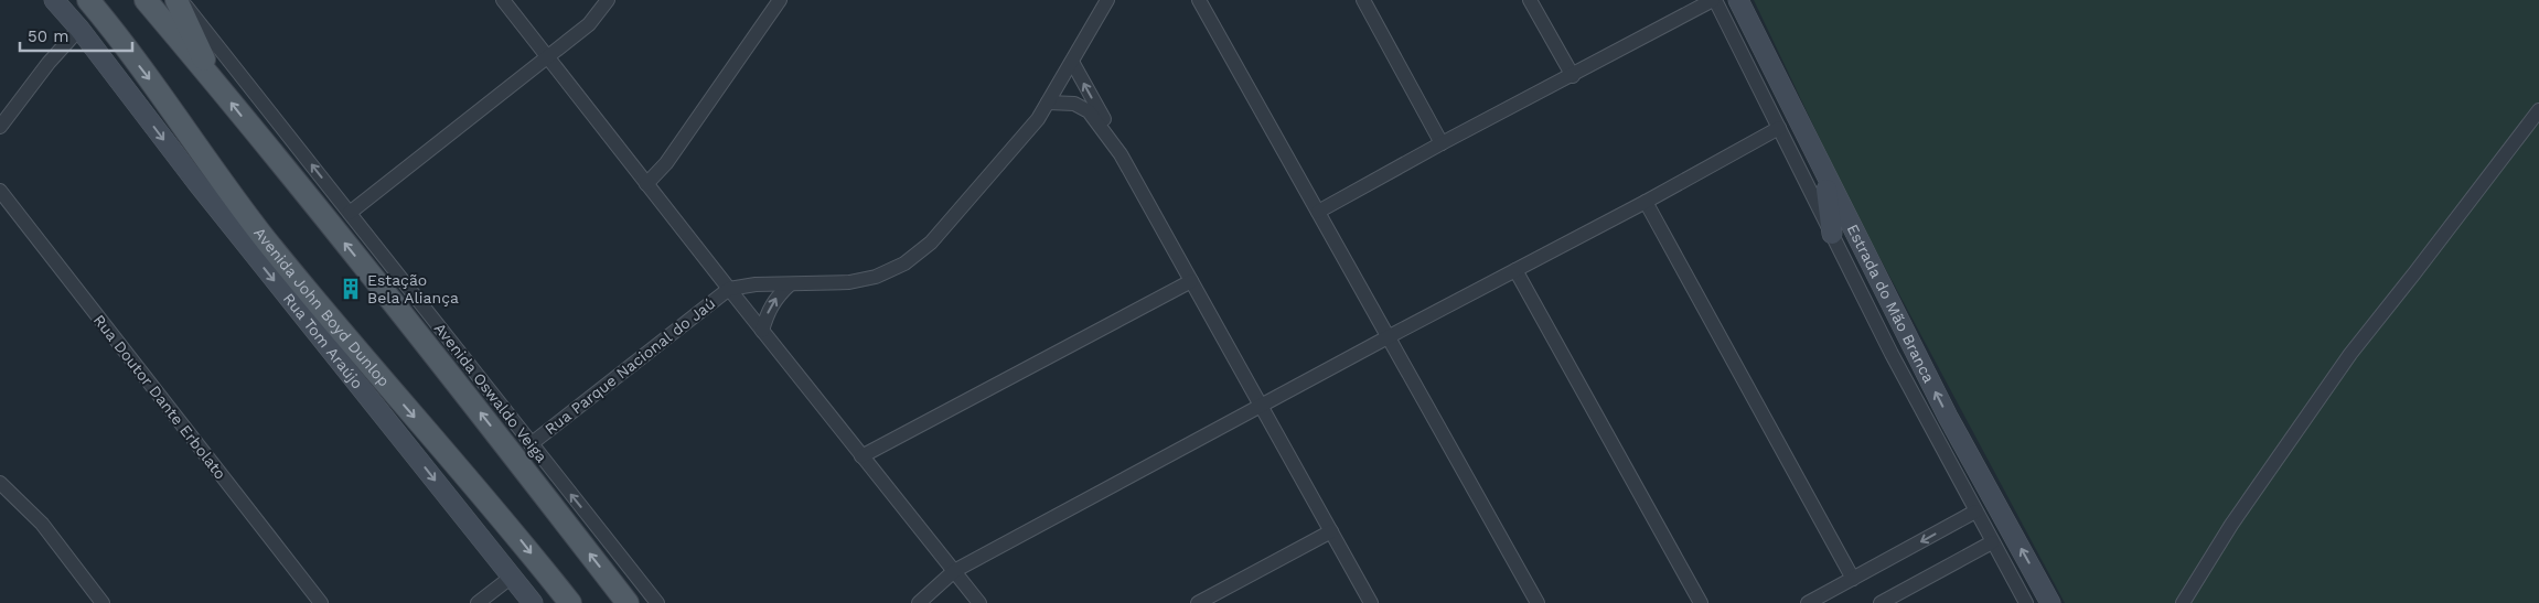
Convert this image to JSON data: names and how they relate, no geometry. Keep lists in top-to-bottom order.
{
  "streets": {
    "main road": ["Estrada do Mão Branca", "Avenida John Boyd Dunlop", "Rua Tom Araújo"],
    "street": ["Rua Parque Nacional do Jaú", "Avenida Oswaldo Veiga", "Rua Doutor Dante Erbolato"]
  },
  "crossings": [
    ["Rua Parque Nacional do Jaú", "Avenida Oswaldo Veiga"]
  ],
  "one_way": ["Estrada do Mão Branca", "Avenida Oswaldo Veiga"],
  "places": {
    "building": ["Estação Bela Aliança"]
  },
  "scale_bar": "50 m"
}
